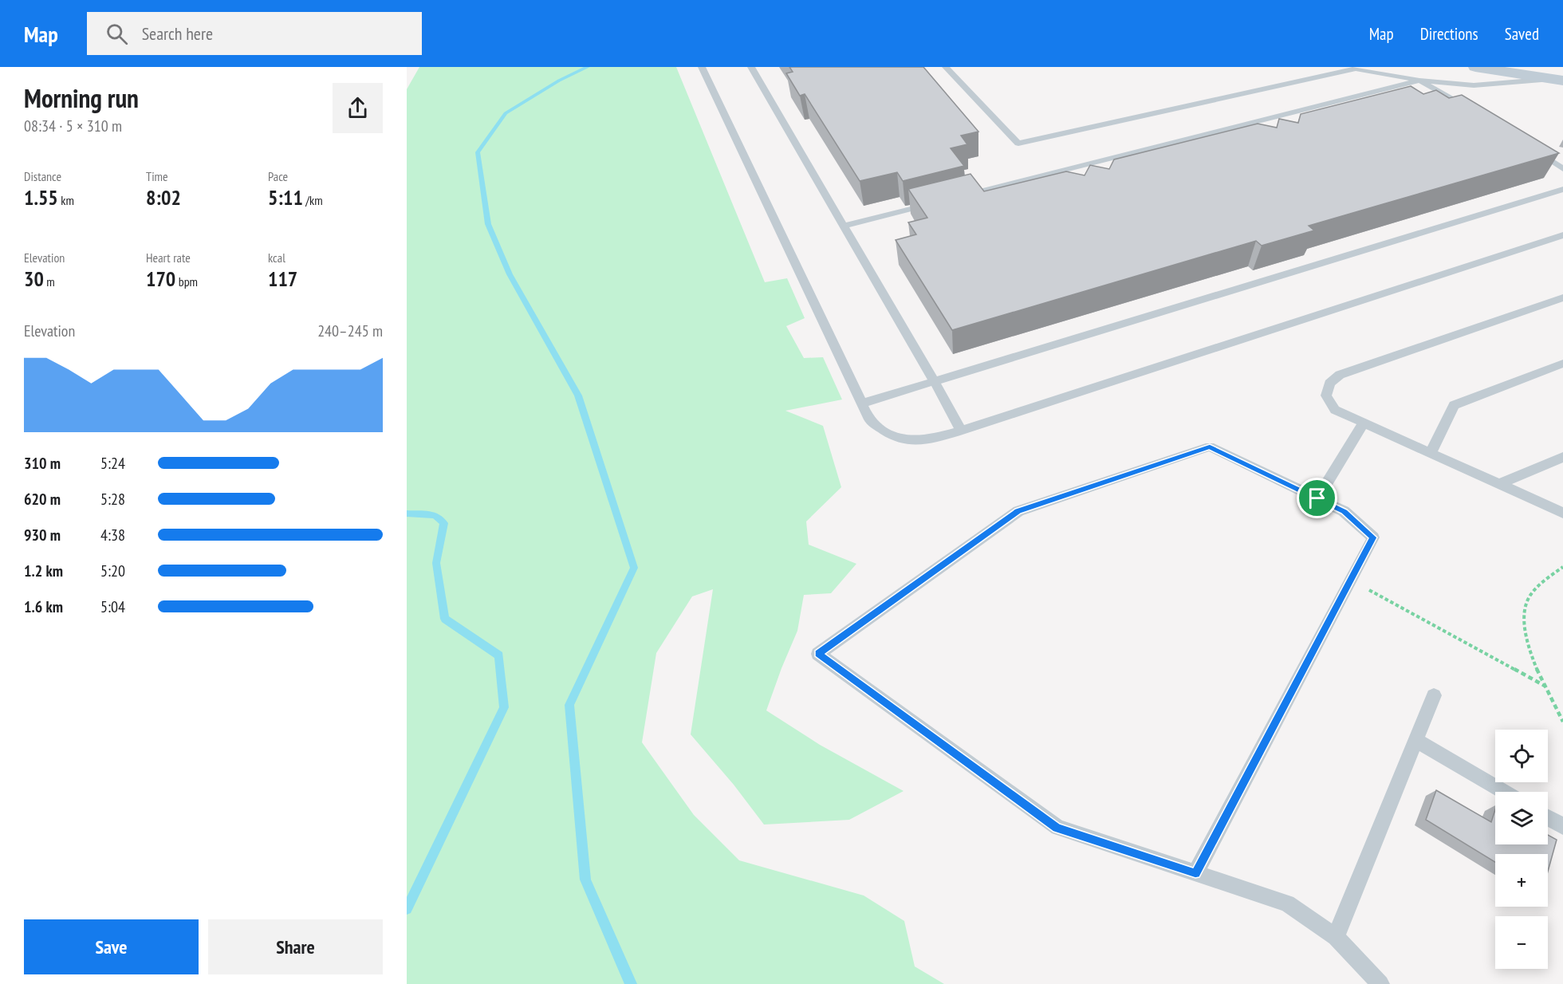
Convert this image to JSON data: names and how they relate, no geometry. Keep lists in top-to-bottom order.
{
  "page": {
    "header": "Map",
    "search": "Search here",
    "nav": ["Map", "Directions", "Saved"],
    "heading": ["Morning run", "08:34 · 5 × 310 m"],
    "stats": [
      ["Distance", "1.55 km"],
      ["Time", "8:02"],
      ["Pace", "5:11 /km"],
      ["Elevation", "30 m"],
      ["Heart rate", "170 bpm"],
      ["kcal", "117"]
    ],
    "chart": ["Elevation", "240–245 m"],
    "list": [
      {
        "name": "310 m",
        "note": "5:24"
      },
      {
        "name": "620 m",
        "note": "5:28"
      },
      {
        "name": "930 m",
        "note": "4:38"
      },
      {
        "name": "1.2 km",
        "note": "5:20"
      },
      {
        "name": "1.6 km",
        "note": "5:04"
      }
    ],
    "map_buttons": ["+", "−"],
    "buttons": ["Save", "Share"]
  }
}
